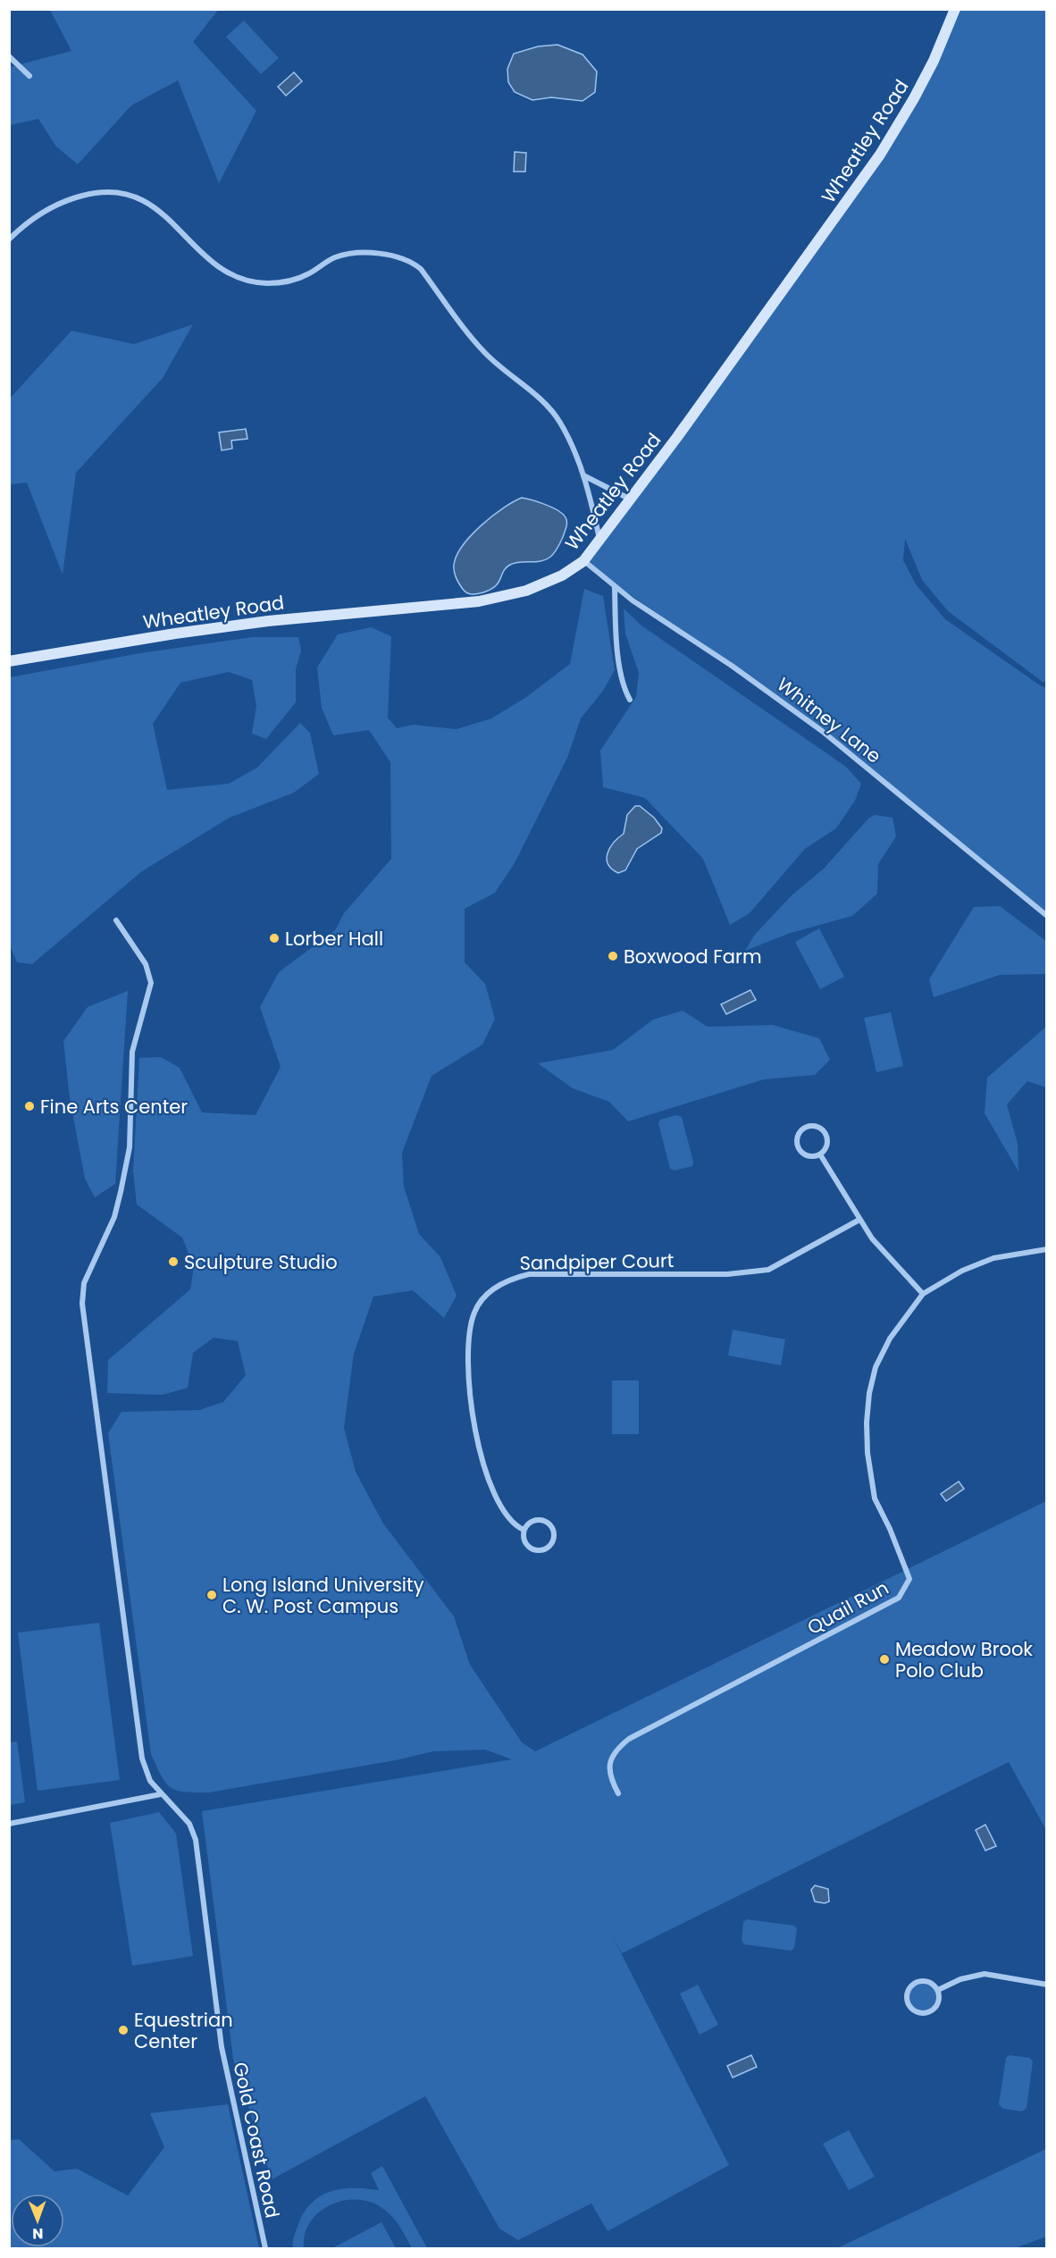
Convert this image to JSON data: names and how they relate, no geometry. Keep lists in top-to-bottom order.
{
  "streets": {
    "main road": ["Wheatley Road"],
    "street": [
      "Whitney Lane",
      "Sandpiper Court",
      "Quail Run",
      "Gold Coast Road"
    ]
  },
  "crossings": [
    ["Wheatley Road", "Whitney Lane"]
  ],
  "places": [
    "Lorber Hall",
    "Boxwood Farm",
    "Fine Arts Center",
    "Sculpture Studio",
    "Long Island University C. W. Post Campus",
    "Meadow Brook Polo Club",
    "Equestrian Center"
  ],
  "north": "bottom"
}
